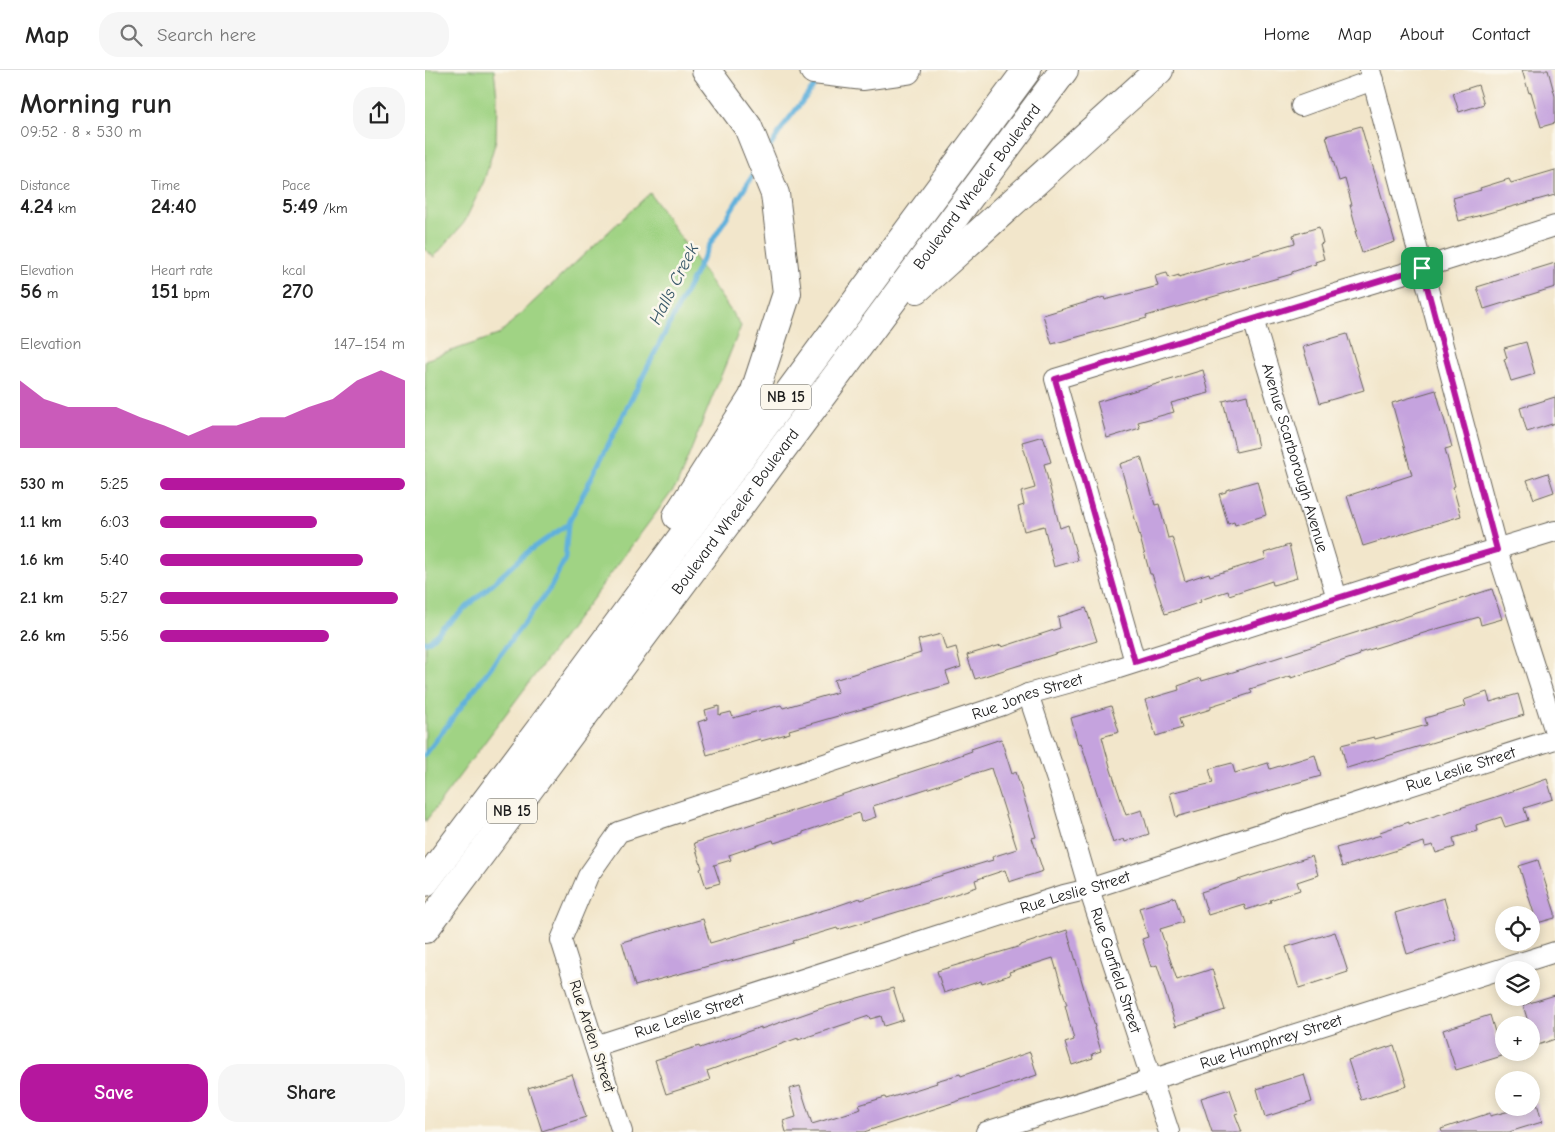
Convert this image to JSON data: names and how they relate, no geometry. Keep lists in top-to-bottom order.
{
  "streets": {
    "highway": ["Boulevard Wheeler Boulevard", "NB 15"],
    "street": [
      "Avenue Scarborough Avenue",
      "Rue Jones Street",
      "Rue Leslie Street",
      "Rue Garfield Street",
      "Rue Arden Street",
      "Rue Humphrey Street"
    ]
  },
  "crossings": [
    ["Avenue Scarborough Avenue", "Rue Jones Street"],
    ["Rue Jones Street", "Rue Garfield Street"],
    ["Rue Jones Street", "Rue Arden Street"],
    ["Rue Leslie Street", "Rue Garfield Street"],
    ["Rue Leslie Street", "Rue Arden Street"],
    ["Rue Garfield Street", "Rue Humphrey Street"]
  ],
  "water": ["Halls Creek"],
  "page": {
    "header": "Map",
    "search": "Search here",
    "nav": [
      "Home",
      "Map",
      "About",
      "Contact"
    ],
    "heading": ["Morning run", "09:52 · 8 × 530 m"],
    "stats": [
      ["Distance", "4.24 km"],
      ["Time", "24:40"],
      ["Pace", "5:49 /km"],
      ["Elevation", "56 m"],
      ["Heart rate", "151 bpm"],
      ["kcal", "270"]
    ],
    "chart": ["Elevation", "147–154 m"],
    "list": [
      {
        "name": "530 m",
        "note": "5:25"
      },
      {
        "name": "1.1 km",
        "note": "6:03"
      },
      {
        "name": "1.6 km",
        "note": "5:40"
      },
      {
        "name": "2.1 km",
        "note": "5:27"
      },
      {
        "name": "2.6 km",
        "note": "5:56"
      }
    ],
    "map_buttons": ["+", "−"],
    "buttons": ["Save", "Share"]
  }
}
